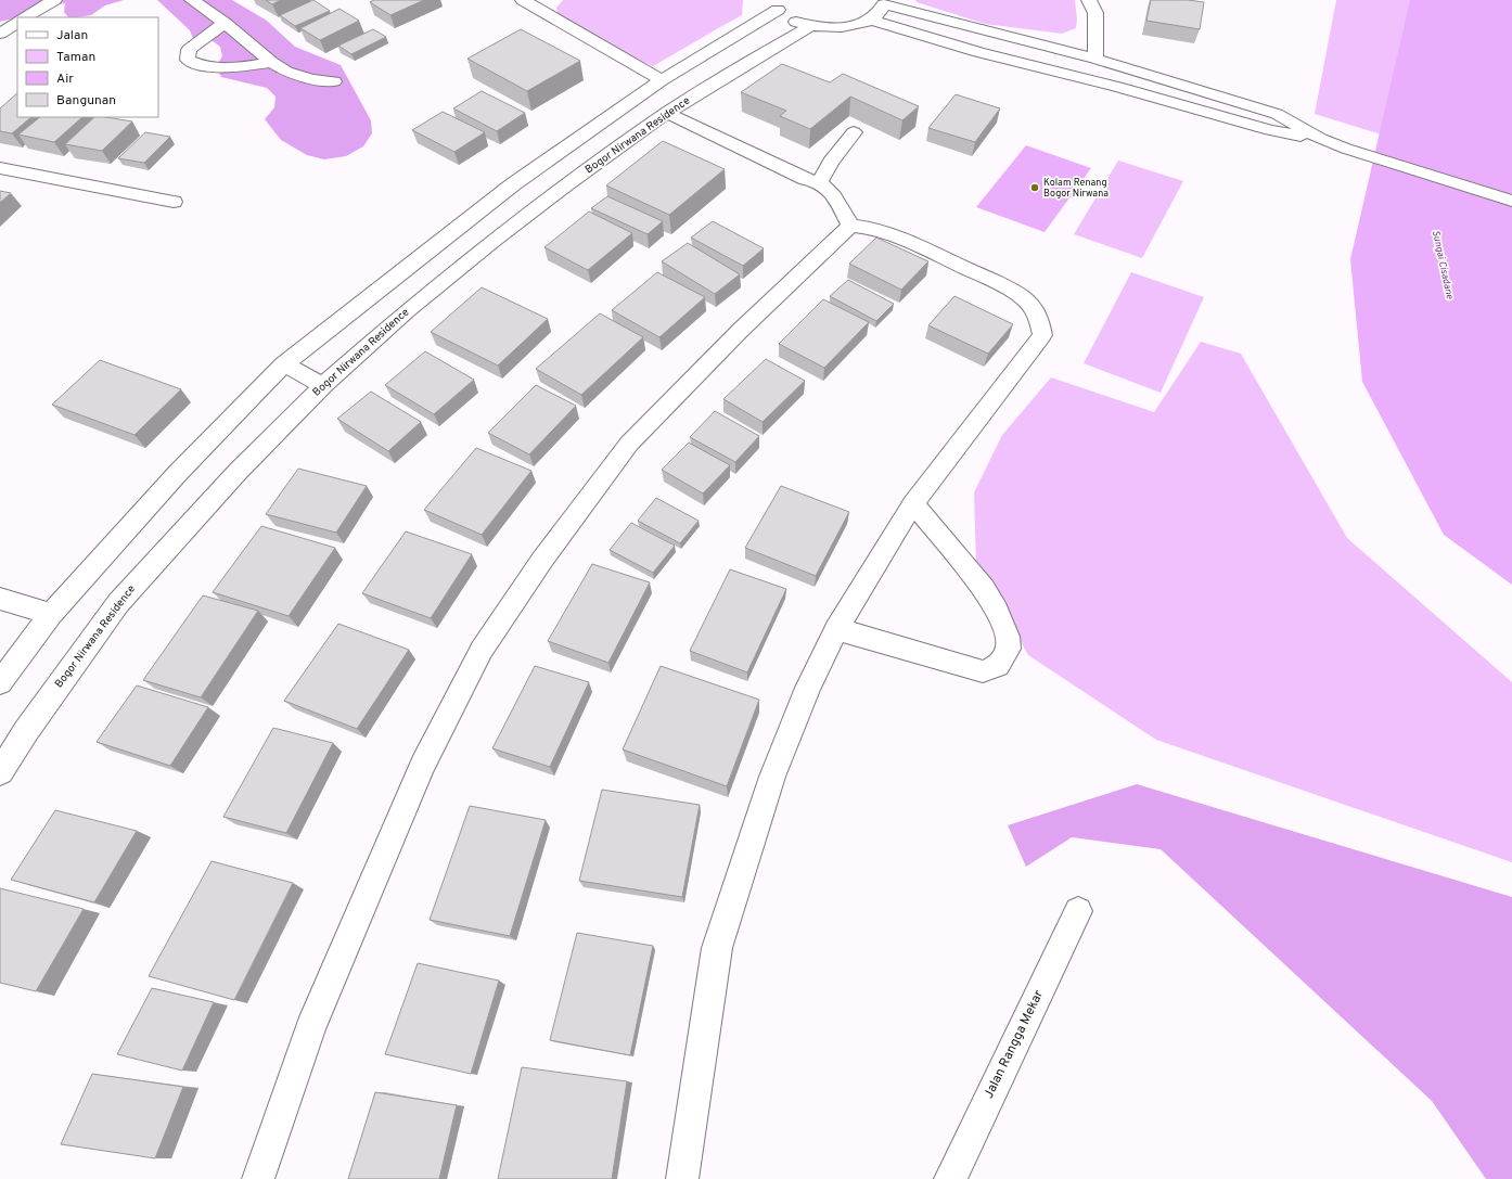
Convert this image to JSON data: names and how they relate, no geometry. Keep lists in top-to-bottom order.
{
  "streets": {
    "street": ["Bogor Nirwana Residence", "Jalan Rangga Mekar"]
  },
  "water": ["Sungai Cisadane"],
  "places": ["Kolam Renang Bogor Nirwana"],
  "legend": [
    "Jalan",
    "Taman",
    "Air",
    "Bangunan"
  ]
}
